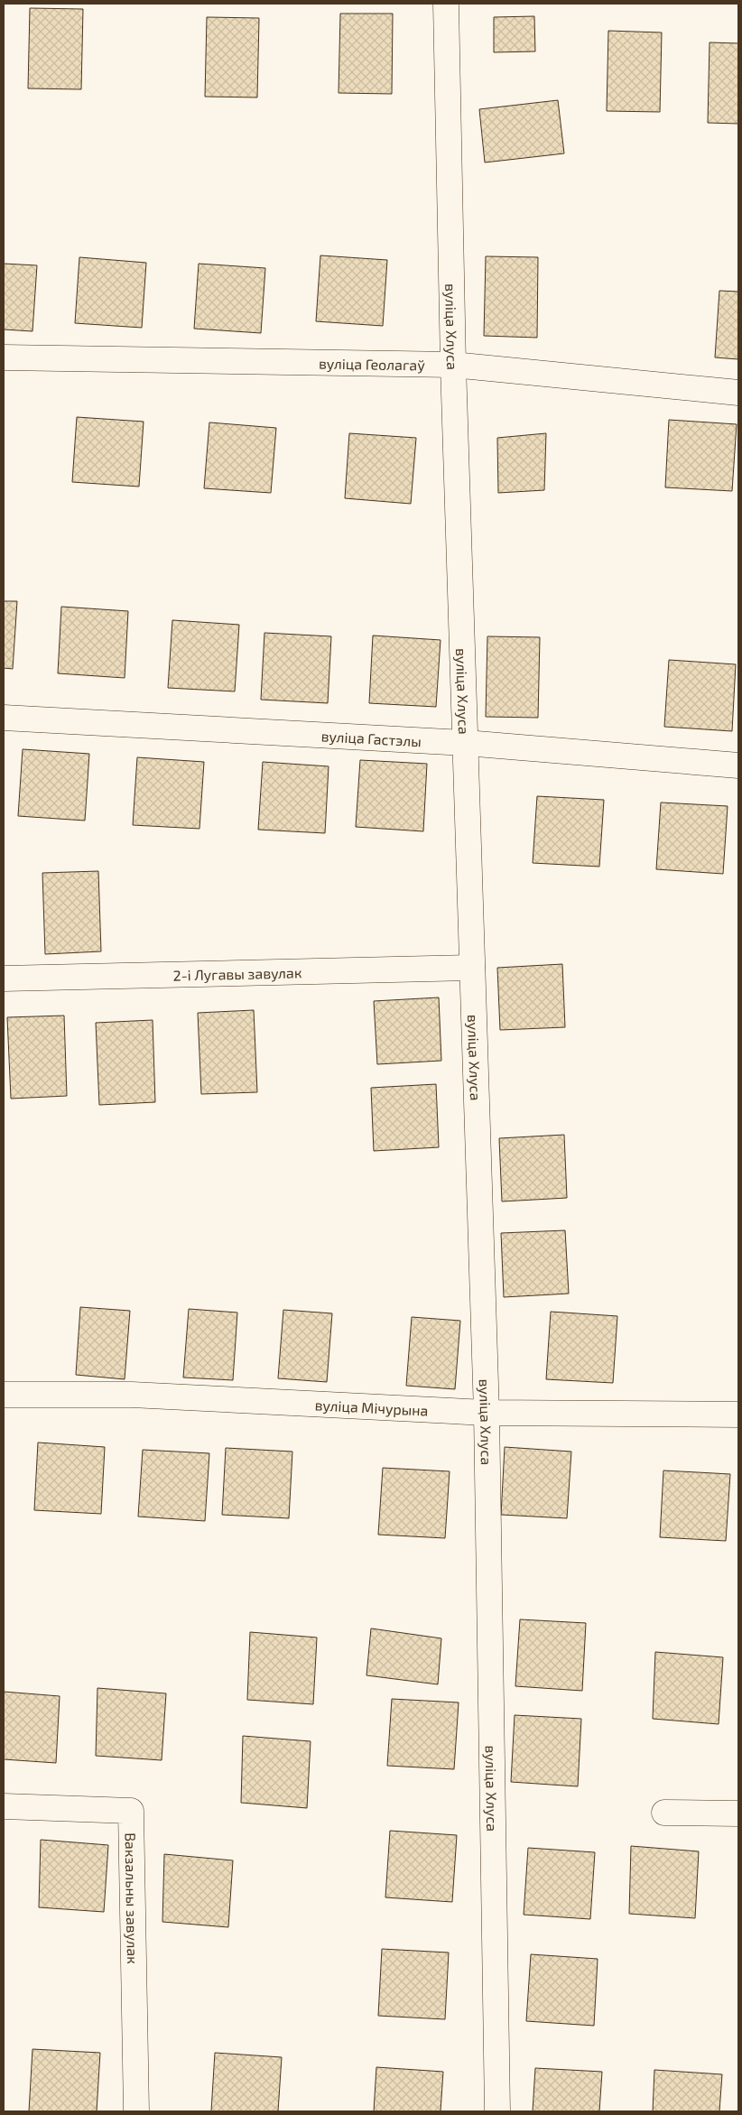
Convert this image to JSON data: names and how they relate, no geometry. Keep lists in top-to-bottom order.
{
  "streets": {
    "street": [
      "вуліца Хлуса",
      "вуліца Геолагаў",
      "вуліца Гастэлы",
      "2-і Лугавы завулак",
      "вуліца Мічурына",
      "Вакзальны завулак"
    ]
  },
  "crossings": [
    ["вуліца Хлуса", "вуліца Геолагаў"],
    ["вуліца Хлуса", "вуліца Гастэлы"],
    ["вуліца Хлуса", "2-і Лугавы завулак"],
    ["вуліца Хлуса", "вуліца Мічурына"]
  ]
}
